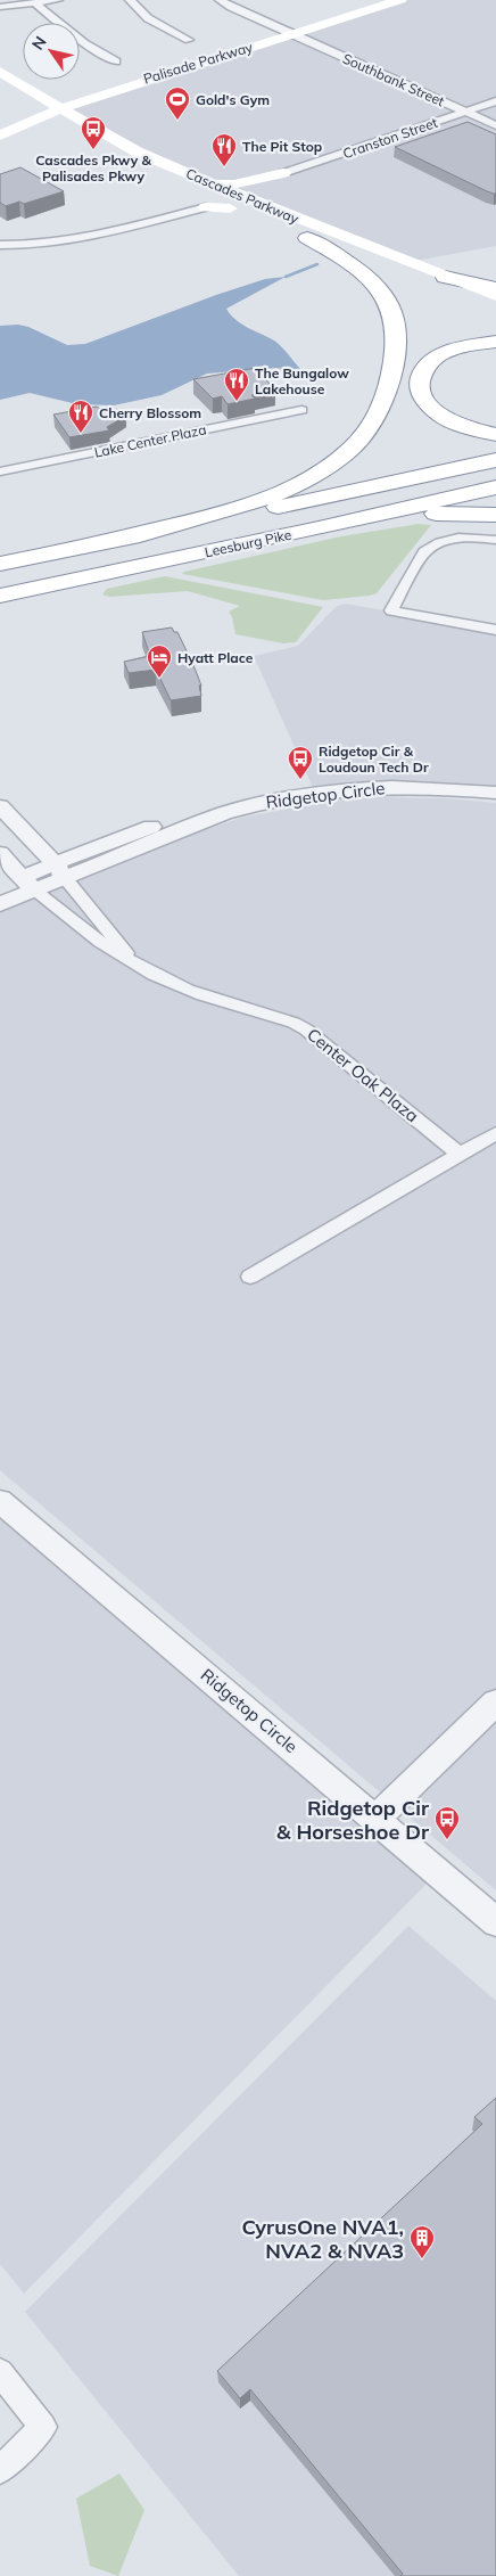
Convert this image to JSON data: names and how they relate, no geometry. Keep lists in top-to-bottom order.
{
  "streets": {
    "highway": ["Leesburg Pike"],
    "main road": ["Palisade Parkway", "Cascades Parkway"],
    "street": [
      "Southbank Street",
      "Cranston Street",
      "Lake Center Plaza",
      "Ridgetop Circle",
      "Center Oak Plaza"
    ]
  },
  "crossings": [
    ["Palisade Parkway", "Southbank Street"],
    ["Palisade Parkway", "Cascades Parkway"],
    ["Southbank Street", "Cranston Street"],
    ["Ridgetop Circle", "Center Oak Plaza"]
  ],
  "places": {
    "sports": ["Gold's Gym"],
    "bus stop": ["Cascades Pkwy & Palisades Pkwy", "Ridgetop Cir & Loudoun Tech Dr", "Ridgetop Cir & Horseshoe Dr"],
    "restaurant": ["The Pit Stop", "The Bungalow Lakehouse", "Cherry Blossom"],
    "hotel": ["Hyatt Place"],
    "building": ["CyrusOne NVA1, NVA2 & NVA3"]
  },
  "north": "top left"
}
